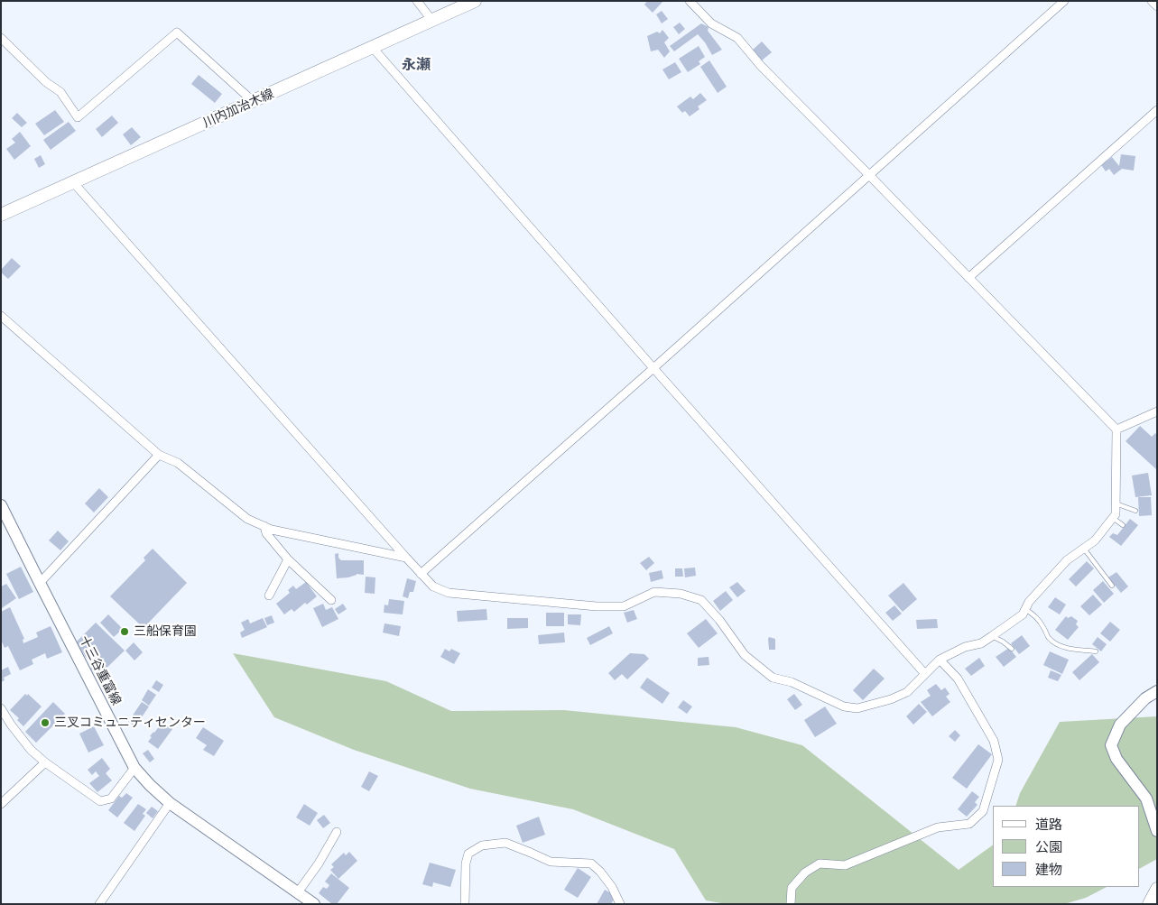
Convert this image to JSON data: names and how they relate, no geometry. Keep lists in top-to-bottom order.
{
  "streets": {
    "main road": ["川内加治木線", "十三谷重富線"]
  },
  "districts": ["永瀬"],
  "places": ["三船保育園", "三叉コミュニティセンター"],
  "legend": ["道路", "公園", "建物"]
}
